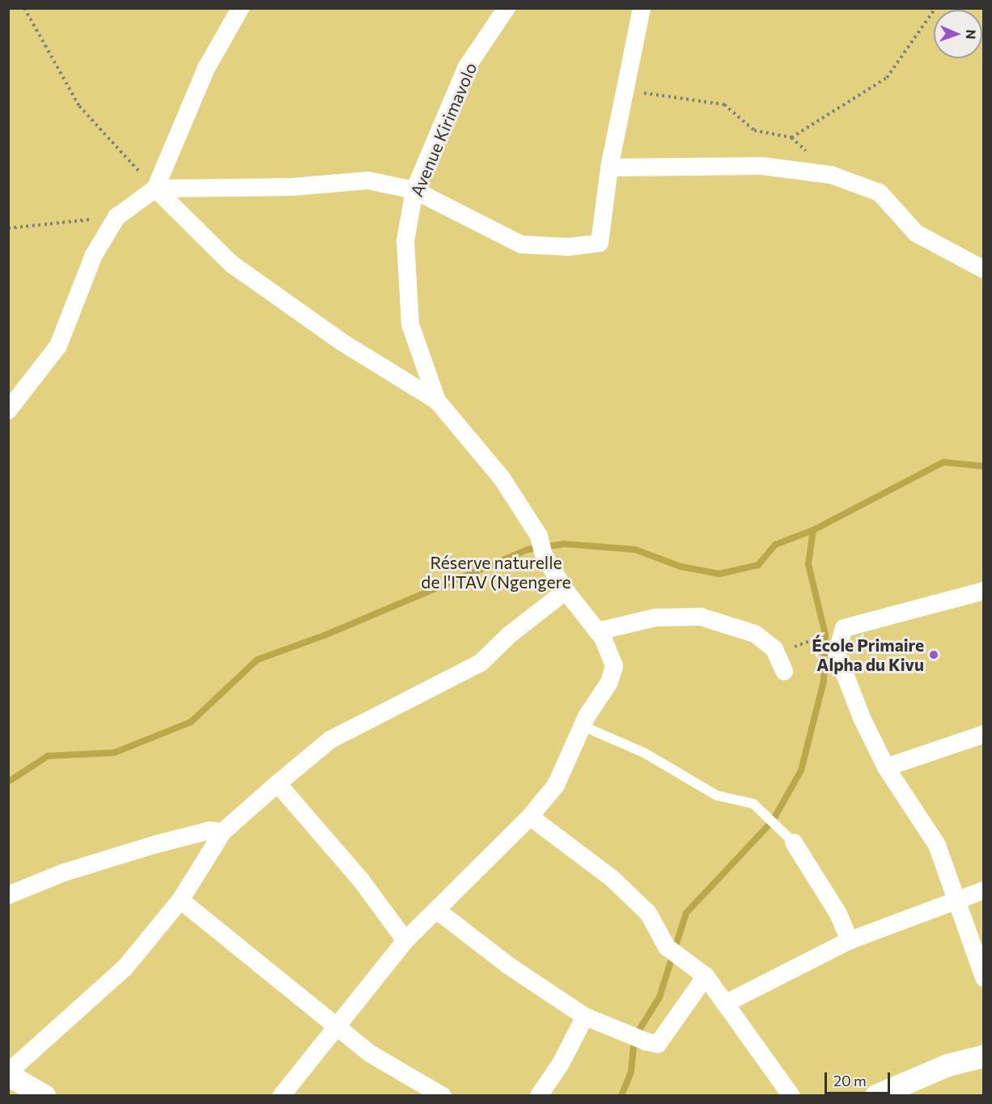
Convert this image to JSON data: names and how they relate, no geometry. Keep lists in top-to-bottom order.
{
  "streets": {
    "street": ["Avenue Kirimavolo"]
  },
  "parks": ["Réserve naturelle de l'ITAV (Ngengere"],
  "places": ["École Primaire Alpha du Kivu"],
  "scale_bar": "20 m",
  "north": "right"
}
